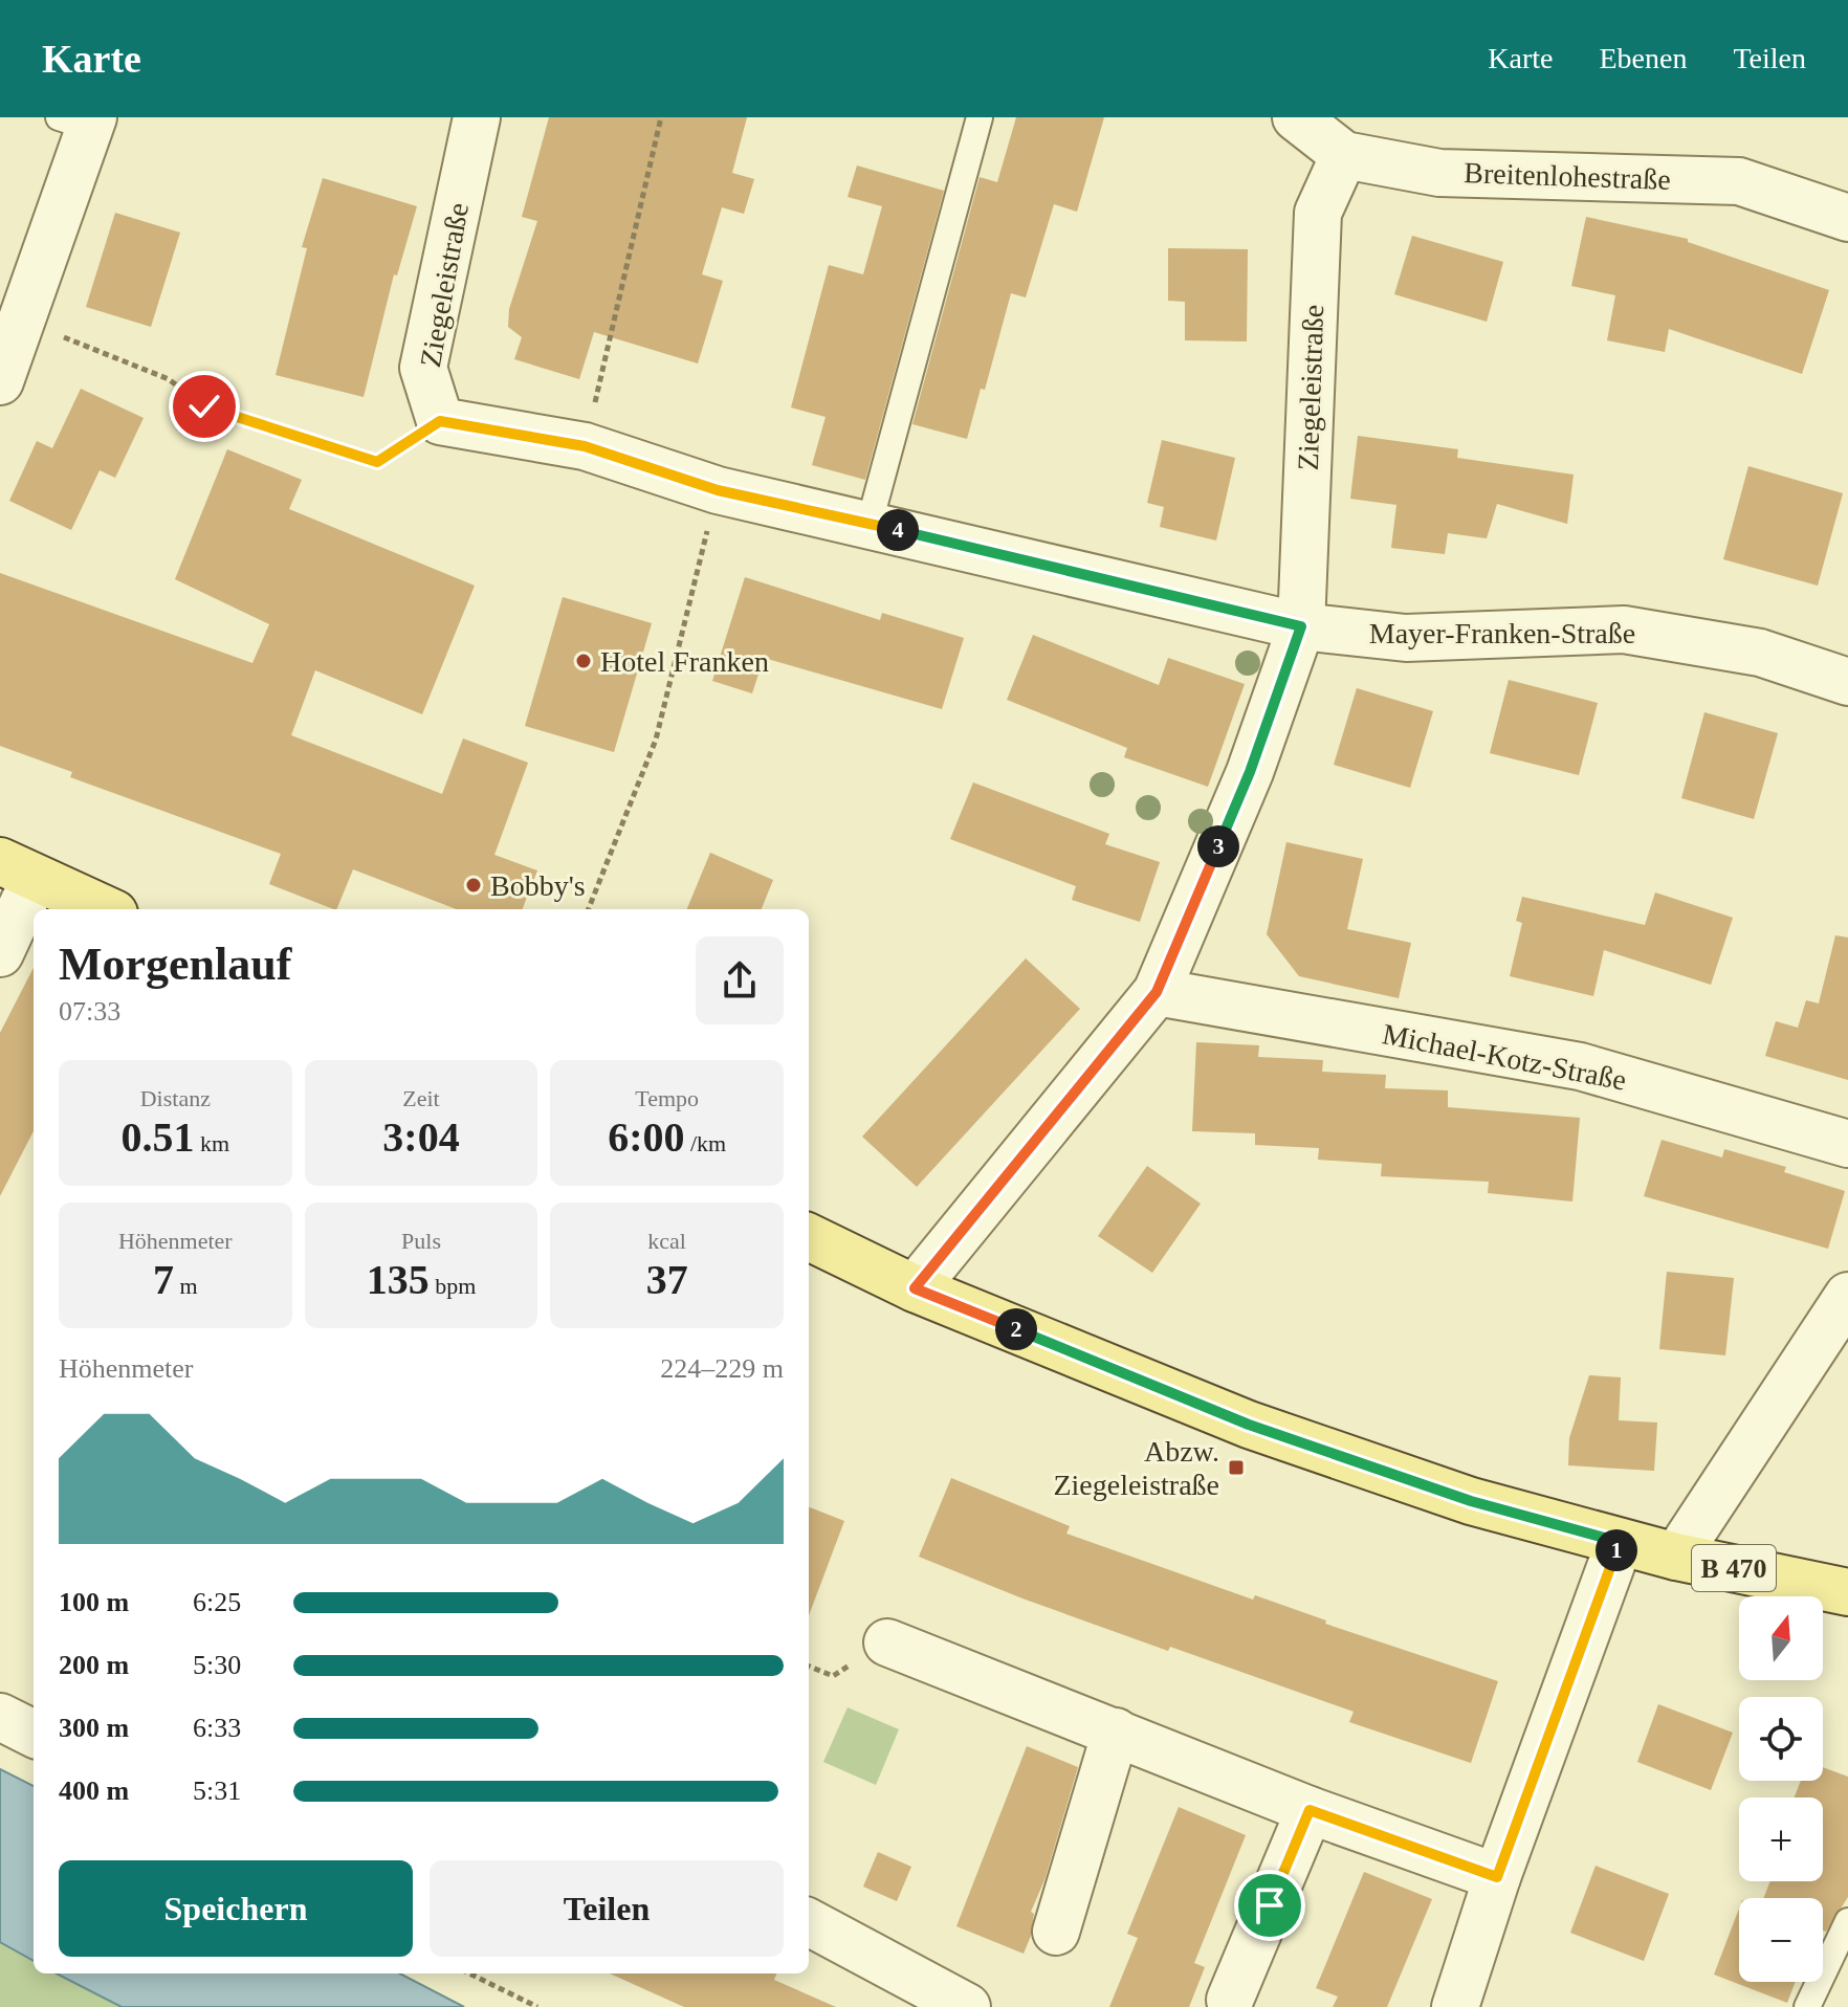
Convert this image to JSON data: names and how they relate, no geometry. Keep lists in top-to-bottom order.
{
  "streets": {
    "main road": ["B 470"],
    "street": [
      "Breitenlohestraße",
      "Ziegeleistraße",
      "Mayer-Franken-Straße",
      "Michael-Kotz-Straße"
    ]
  },
  "crossings": [
    ["Breitenlohestraße", "Ziegeleistraße"],
    ["Ziegeleistraße", "Mayer-Franken-Straße"],
    ["Ziegeleistraße", "Michael-Kotz-Straße"],
    ["Ziegeleistraße", "B 470"]
  ],
  "places": {
    "other": ["Hotel Franken", "Bobby's"],
    "transit": ["Abzw. Ziegeleistraße"]
  },
  "north": "top",
  "page": {
    "header": "Karte",
    "nav": ["Karte", "Ebenen", "Teilen"],
    "pins": [
      "4",
      "3",
      "2",
      "1"
    ],
    "heading": ["Morgenlauf", "07:33"],
    "stats": [
      ["Distanz", "0.51 km"],
      ["Zeit", "3:04"],
      ["Tempo", "6:00 /km"],
      ["Höhenmeter", "7 m"],
      ["Puls", "135 bpm"],
      ["kcal", "37"]
    ],
    "chart": ["Höhenmeter", "224–229 m"],
    "list": [
      {
        "name": "100 m",
        "note": "6:25"
      },
      {
        "name": "200 m",
        "note": "5:30"
      },
      {
        "name": "300 m",
        "note": "6:33"
      },
      {
        "name": "400 m",
        "note": "5:31"
      }
    ],
    "map_buttons": ["+", "−"],
    "buttons": ["Speichern", "Teilen"]
  }
}
